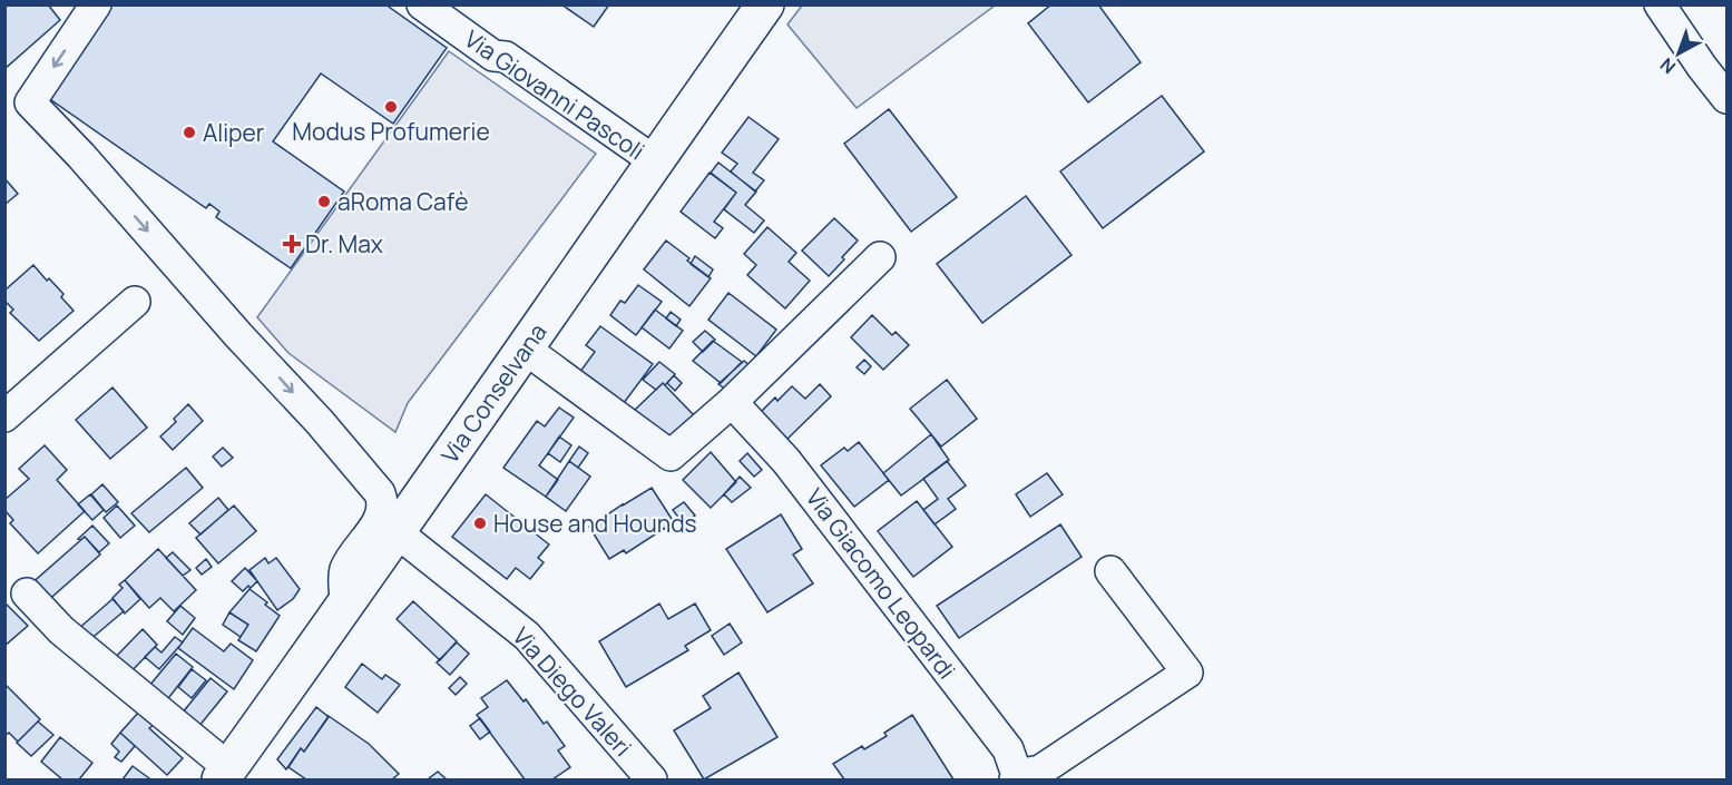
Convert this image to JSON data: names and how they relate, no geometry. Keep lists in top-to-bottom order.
{
  "streets": {
    "main road": ["Via Conselvana"],
    "street": ["Via Giovanni Pascoli", "Via Giacomo Leopardi", "Via Diego Valeri"]
  },
  "crossings": [
    ["Via Giovanni Pascoli", "Via Conselvana"],
    ["Via Conselvana", "Via Diego Valeri"]
  ],
  "places": {
    "other": [
      "Modus Profumerie",
      "Aliper",
      "aRoma Cafè",
      "House and Hounds"
    ],
    "health": ["Dr. Max"]
  },
  "north": "bottom left"
}
